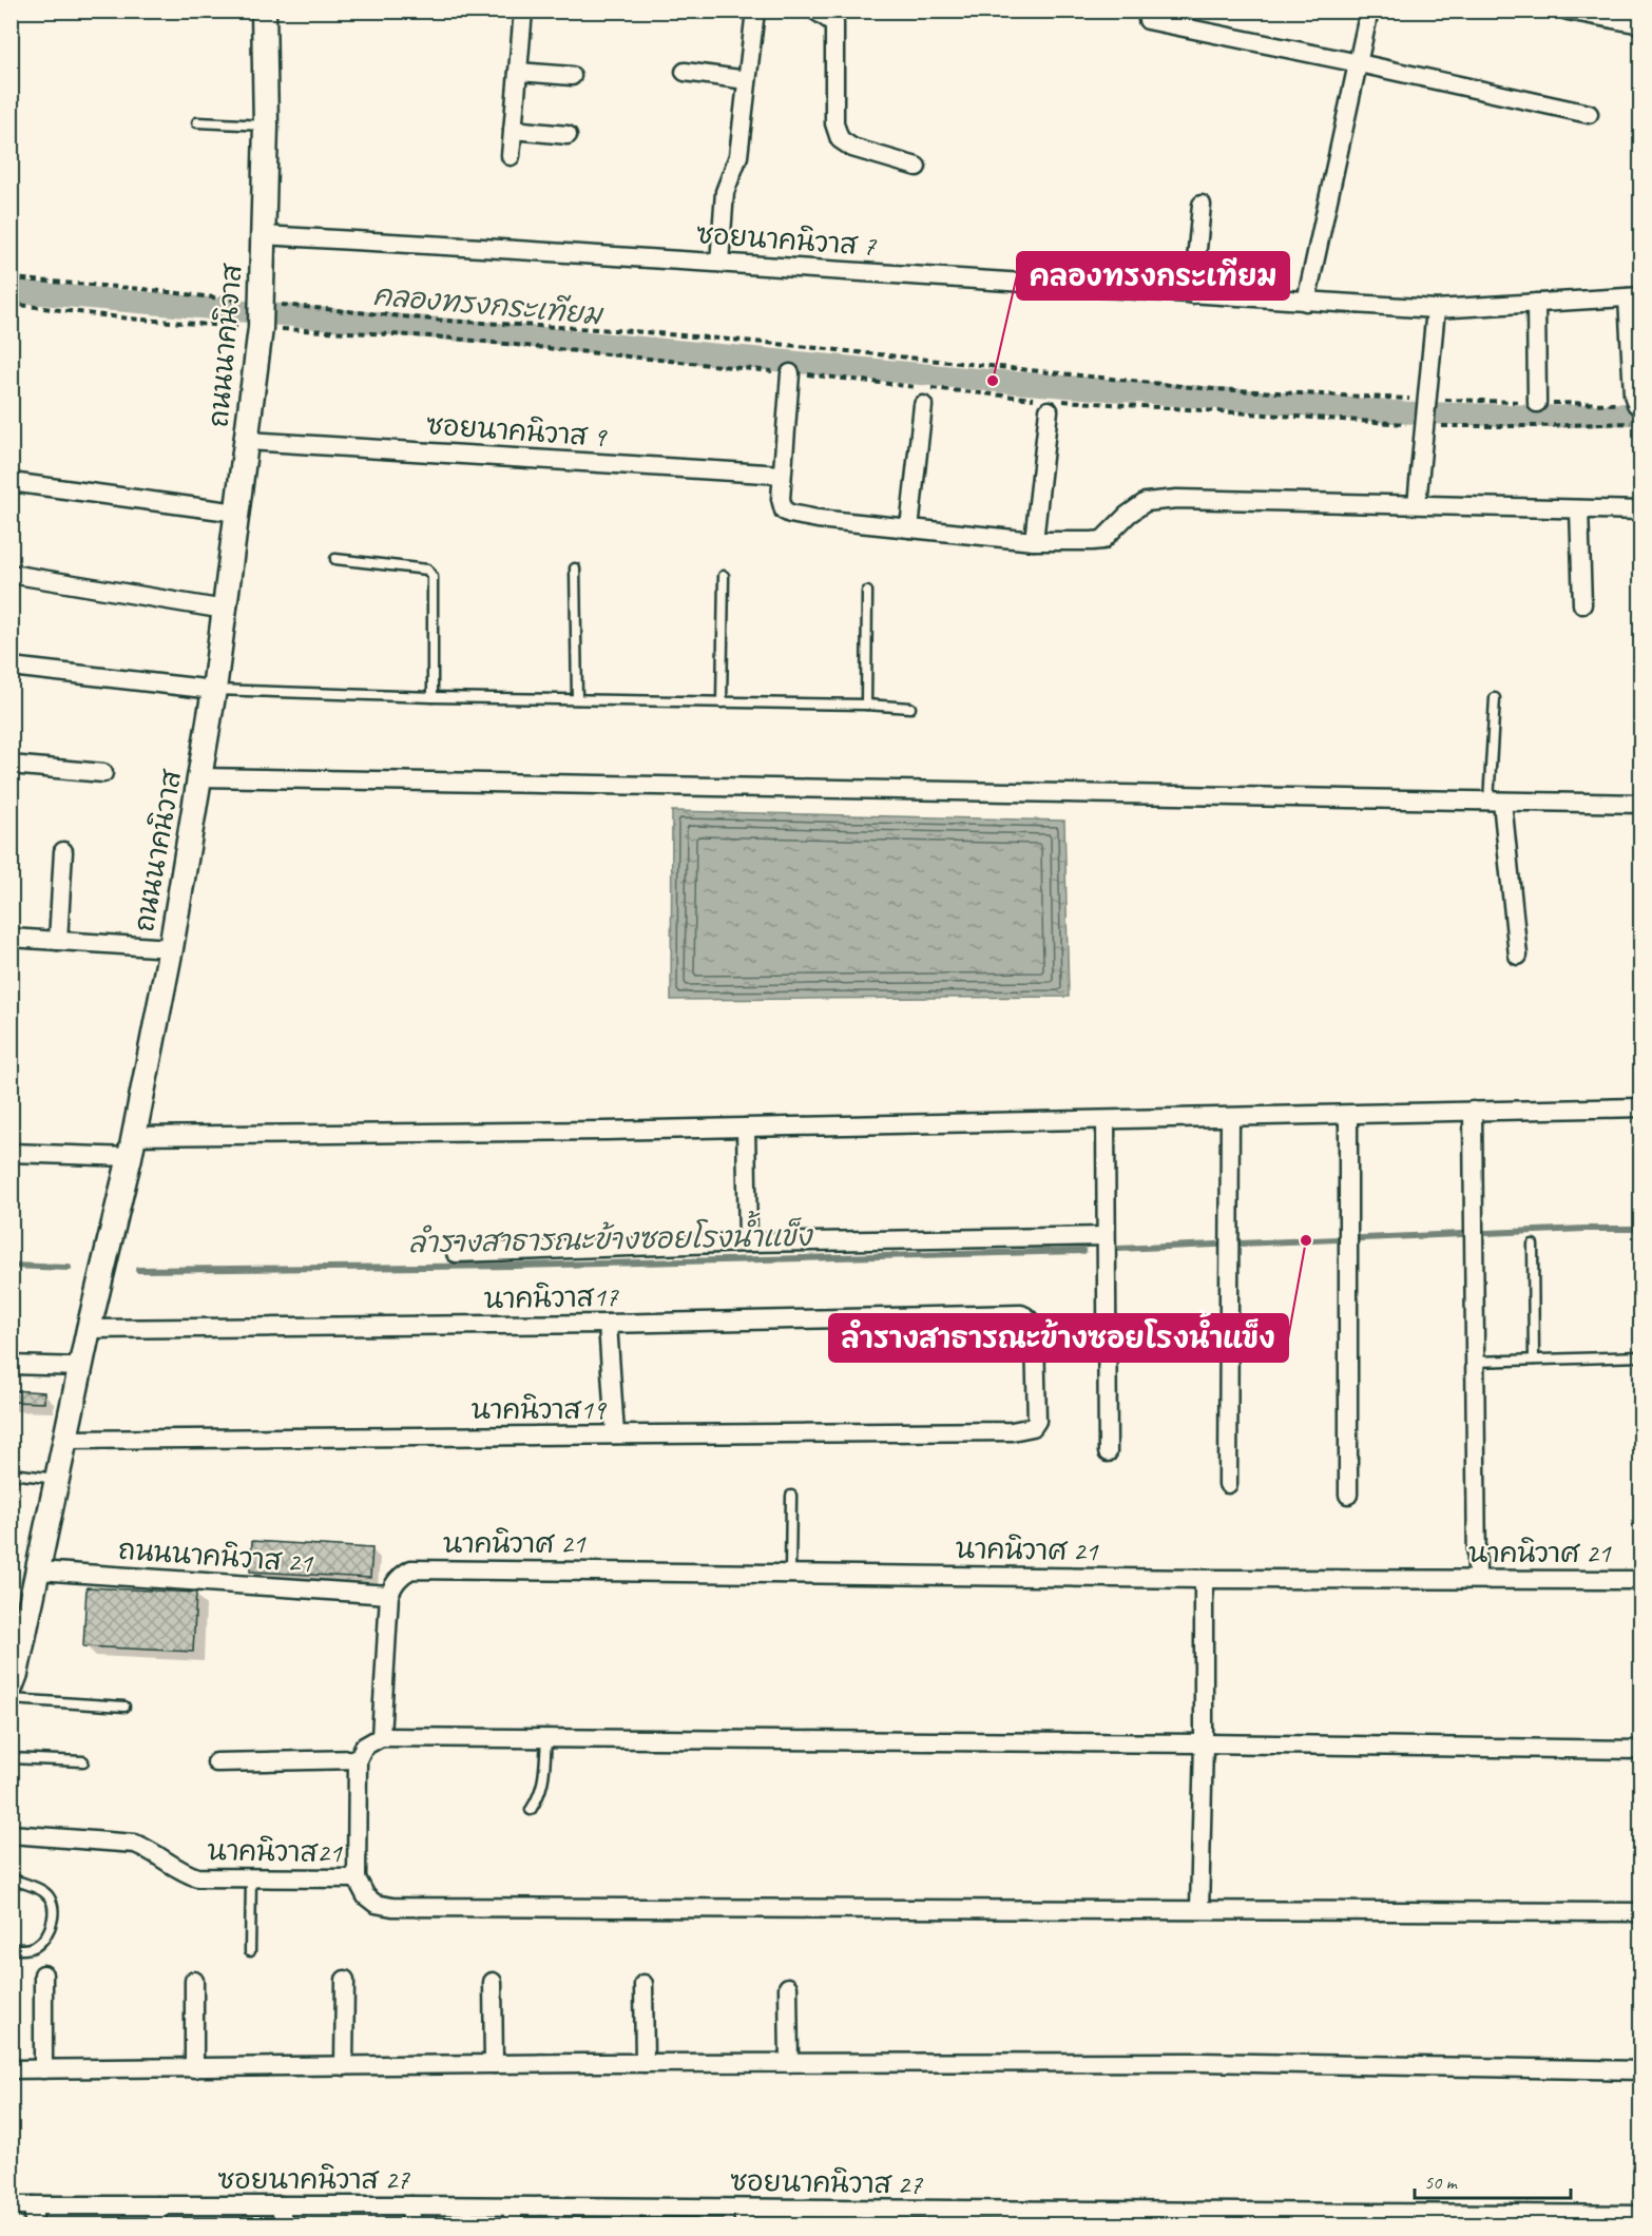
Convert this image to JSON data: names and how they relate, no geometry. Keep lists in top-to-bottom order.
{
  "streets": {
    "main road": ["ถนนนาคนิวาส"],
    "street": [
      "ซอยนาคนิวาส 7",
      "ซอยนาคนิวาส 9",
      "นาคนิวาส17",
      "นาคนิวาส19",
      "นาคนิวาศ 21",
      "ถนนนาคนิวาส 21",
      "นาคนิวาส21",
      "ซอยนาคนิวาส 27"
    ]
  },
  "crossings": [
    ["ซอยนาคนิวาส 7", "ถนนนาคนิวาส"],
    ["ถนนนาคนิวาส", "ซอยนาคนิวาส 9"],
    ["ถนนนาคนิวาส", "นาคนิวาส17"],
    ["ถนนนาคนิวาส", "นาคนิวาส19"],
    ["ถนนนาคนิวาส", "ถนนนาคนิวาส 21"],
    ["นาคนิวาส17", "นาคนิวาส19"],
    ["นาคนิวาศ 21", "ถนนนาคนิวาส 21"]
  ],
  "water": ["คลองทรงกระเทียม", "ลำรางสาธารณะข้างซอยโรงน้ำแข็ง"],
  "places": ["คลองทรงกระเทียม", "ลำรางสาธารณะข้างซอยโรงน้ำแข็ง"],
  "scale_bar": "50 m"
}
